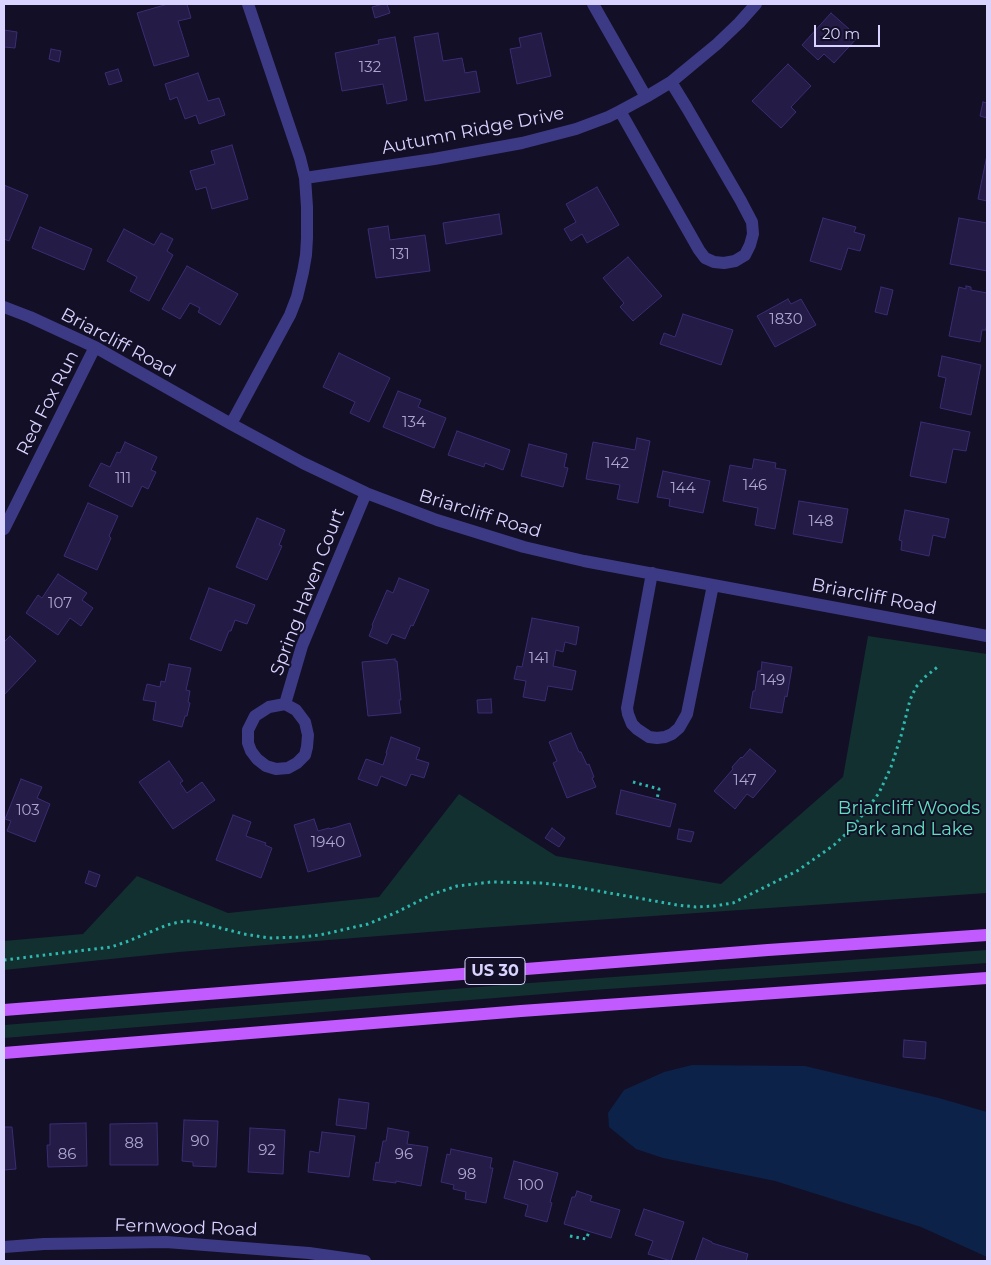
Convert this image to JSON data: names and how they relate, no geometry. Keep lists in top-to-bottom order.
{
  "streets": {
    "main road": ["US 30"],
    "street": [
      "Autumn Ridge Drive",
      "Briarcliff Road",
      "Red Fox Run",
      "Spring Haven Court",
      "Fernwood Road"
    ]
  },
  "crossings": [
    ["Briarcliff Road", "Red Fox Run"],
    ["Briarcliff Road", "Spring Haven Court"]
  ],
  "parks": ["Briarcliff Woods Park and Lake"],
  "house_numbers": [
    "132",
    "131",
    "1830",
    "134",
    "142",
    "111",
    "146",
    "144",
    "148",
    "107",
    "141",
    "149",
    "147",
    "103",
    "1940",
    "90",
    "88",
    "92",
    "86",
    "96",
    "98",
    "100"
  ],
  "scale_bar": "20 m"
}
